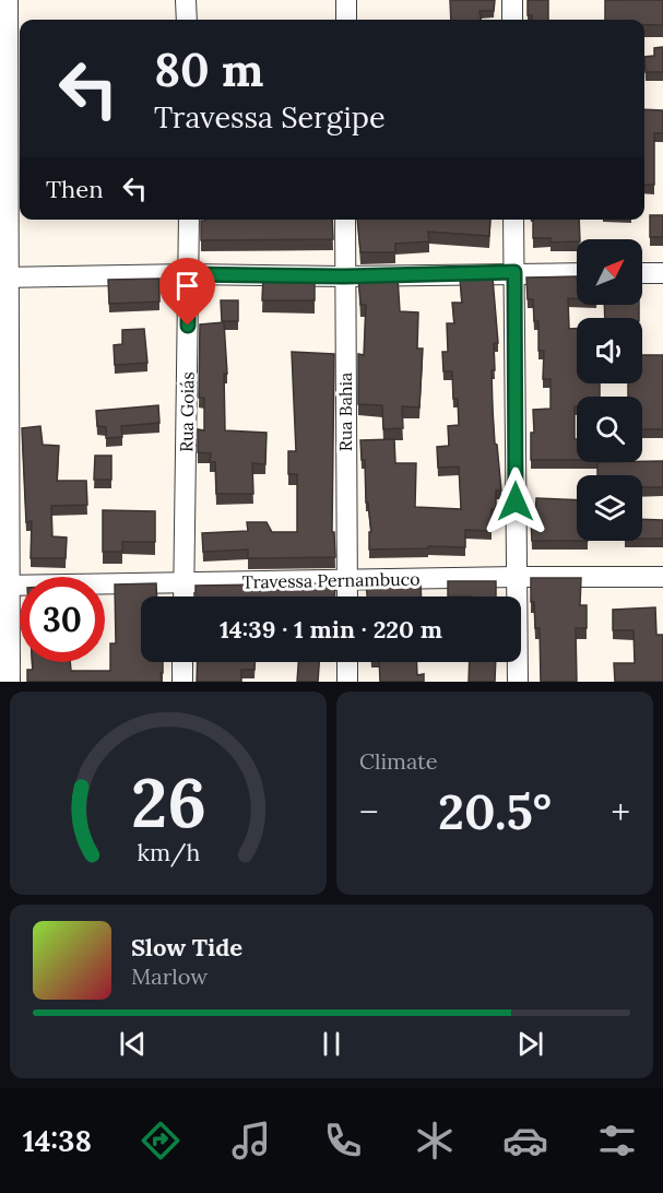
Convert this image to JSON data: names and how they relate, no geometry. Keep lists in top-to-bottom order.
{
  "streets": {
    "street": ["Rua Goiás", "Rua Bahia", "Travessa Pernambuco"]
  },
  "crossings": [
    ["Rua Goiás", "Travessa Pernambuco"],
    ["Rua Bahia", "Travessa Pernambuco"]
  ],
  "north": "top right",
  "page": {
    "turn": ["80 m", "Travessa Sergipe"],
    "then": "Then",
    "limit": "30",
    "trip": "14:39 · 1 min · 220 m",
    "tile": "Climate",
    "heat": ["−", "20.5°", "+"],
    "song": ["Slow Tide", "Marlow"],
    "tabs": "14:38",
    "gauge": ["26", "km/h"]
  }
}
